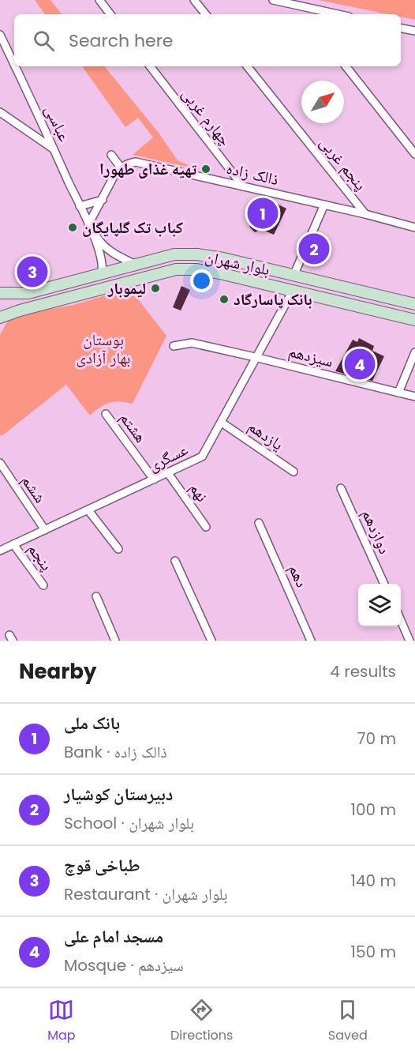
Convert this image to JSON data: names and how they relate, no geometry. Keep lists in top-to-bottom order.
{
  "streets": {
    "street": [
      "چهارم غربی",
      "عباسی",
      "پنجم غربی",
      "ذالک زاده",
      "بلوار شهران",
      "سیزدهم",
      "هشتم",
      "یازدهم",
      "عسگری",
      "ششم",
      "نهم",
      "دوازدهم",
      "پنجم",
      "دهم"
    ]
  },
  "crossings": [
    ["چهارم غربی", "ذالک زاده"],
    ["پنجم غربی", "ذالک زاده"],
    ["بلوار شهران", "عسگری"],
    ["سیزدهم", "عسگری"],
    ["هشتم", "عسگری"],
    ["یازدهم", "عسگری"],
    ["عسگری", "ششم"],
    ["عسگری", "نهم"],
    ["عسگری", "پنجم"]
  ],
  "parks": ["بوستان بهار آزادی"],
  "places": [
    "تهیه غذای طهورا",
    "کباب تک گلپایگان",
    "لیموبار",
    "بانک پاسارگاد"
  ],
  "north": "top right",
  "page": {
    "search": "Search here",
    "pins": [
      "1",
      "2",
      "3",
      "4"
    ],
    "heading": ["Nearby", "4 results"],
    "list": [
      {
        "mark": "1",
        "name": "بانک ملی",
        "note": "Bank · ذالک زاده",
        "value": "70 m"
      },
      {
        "mark": "2",
        "name": "دبیرستان کوشیار",
        "note": "School · بلوار شهران",
        "value": "100 m"
      },
      {
        "mark": "3",
        "name": "طباخی قوچ",
        "note": "Restaurant · بلوار شهران",
        "value": "140 m"
      },
      {
        "mark": "4",
        "name": "مسجد امام علی",
        "note": "Mosque · سیزدهم",
        "value": "150 m"
      }
    ],
    "nav": ["Map", "Directions", "Saved"]
  }
}
